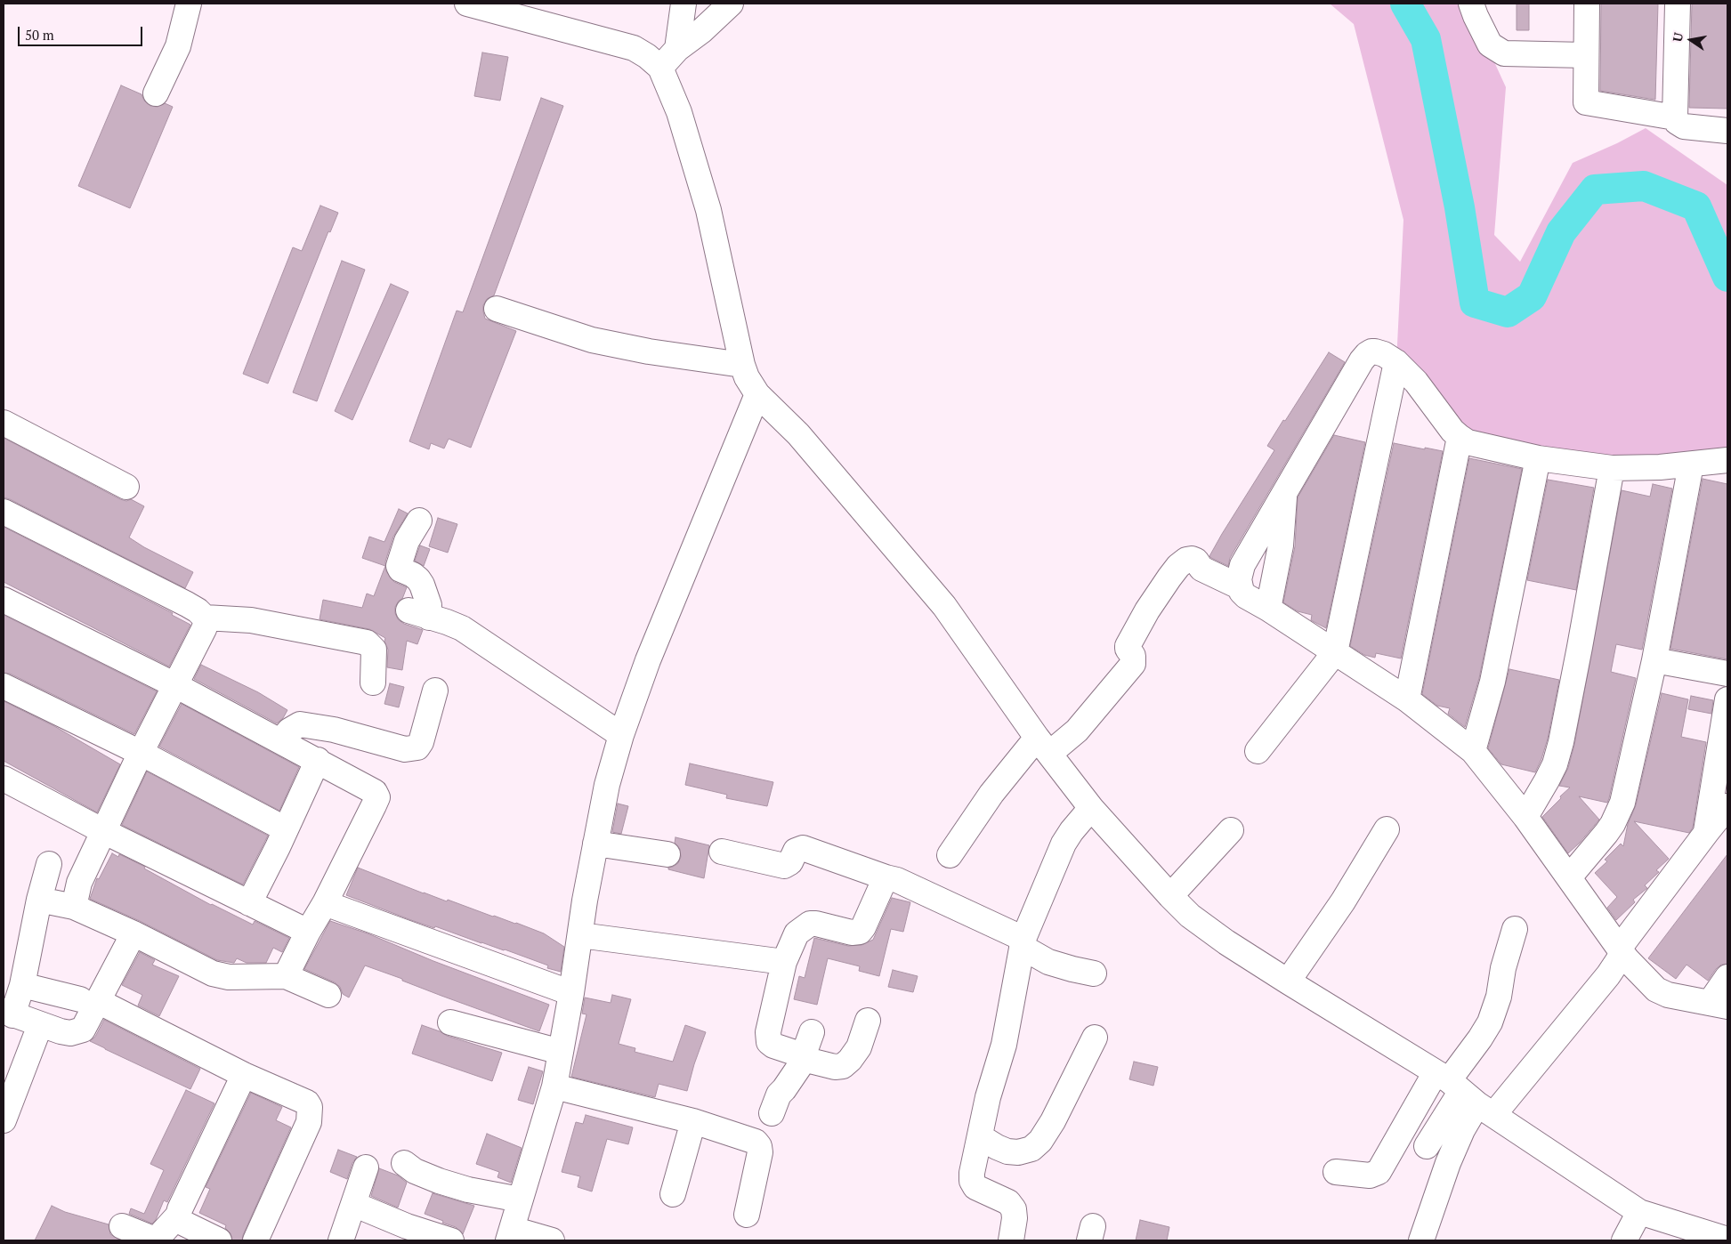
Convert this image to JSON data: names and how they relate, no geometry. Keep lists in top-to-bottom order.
{
  "scale_bar": "50 m",
  "north": "left"
}
